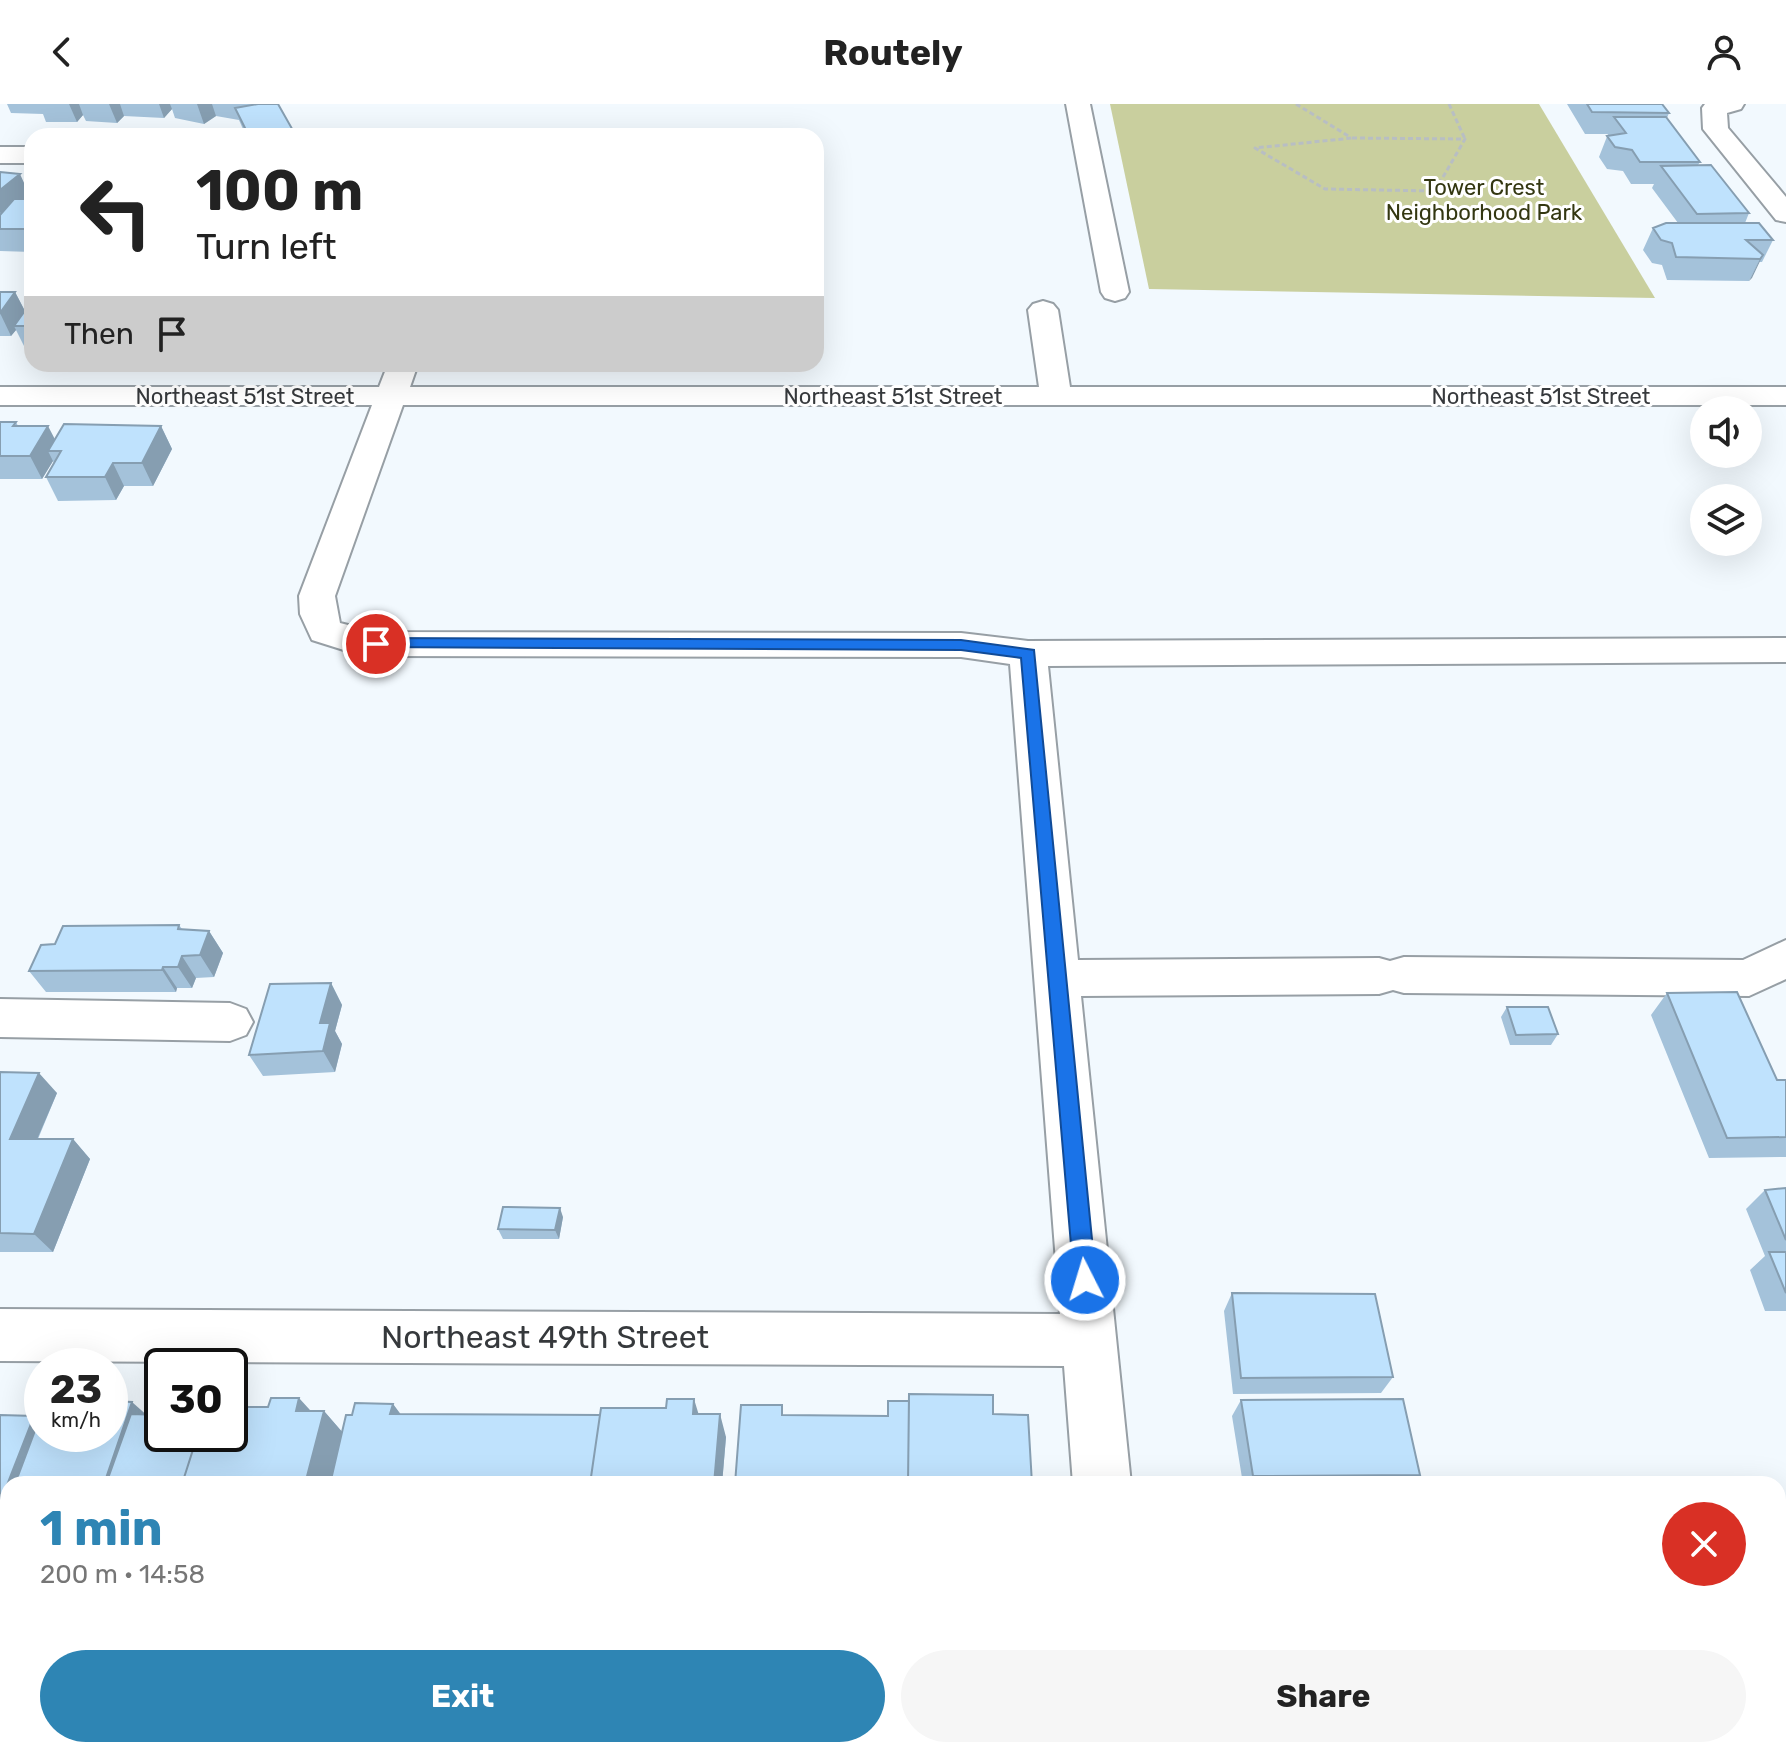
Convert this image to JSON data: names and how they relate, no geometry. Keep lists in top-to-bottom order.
{
  "streets": {
    "street": ["Northeast 51st Street", "Northeast 49th Street"]
  },
  "parks": ["Tower Crest Neighborhood Park"],
  "page": {
    "header": "Routely",
    "turn": ["100 m", "Turn left"],
    "then": "Then",
    "speed": "23 km/h",
    "limit": "30",
    "heading": ["1 min", "200 m · 14:58"],
    "buttons": ["Exit", "Share"]
  }
}
